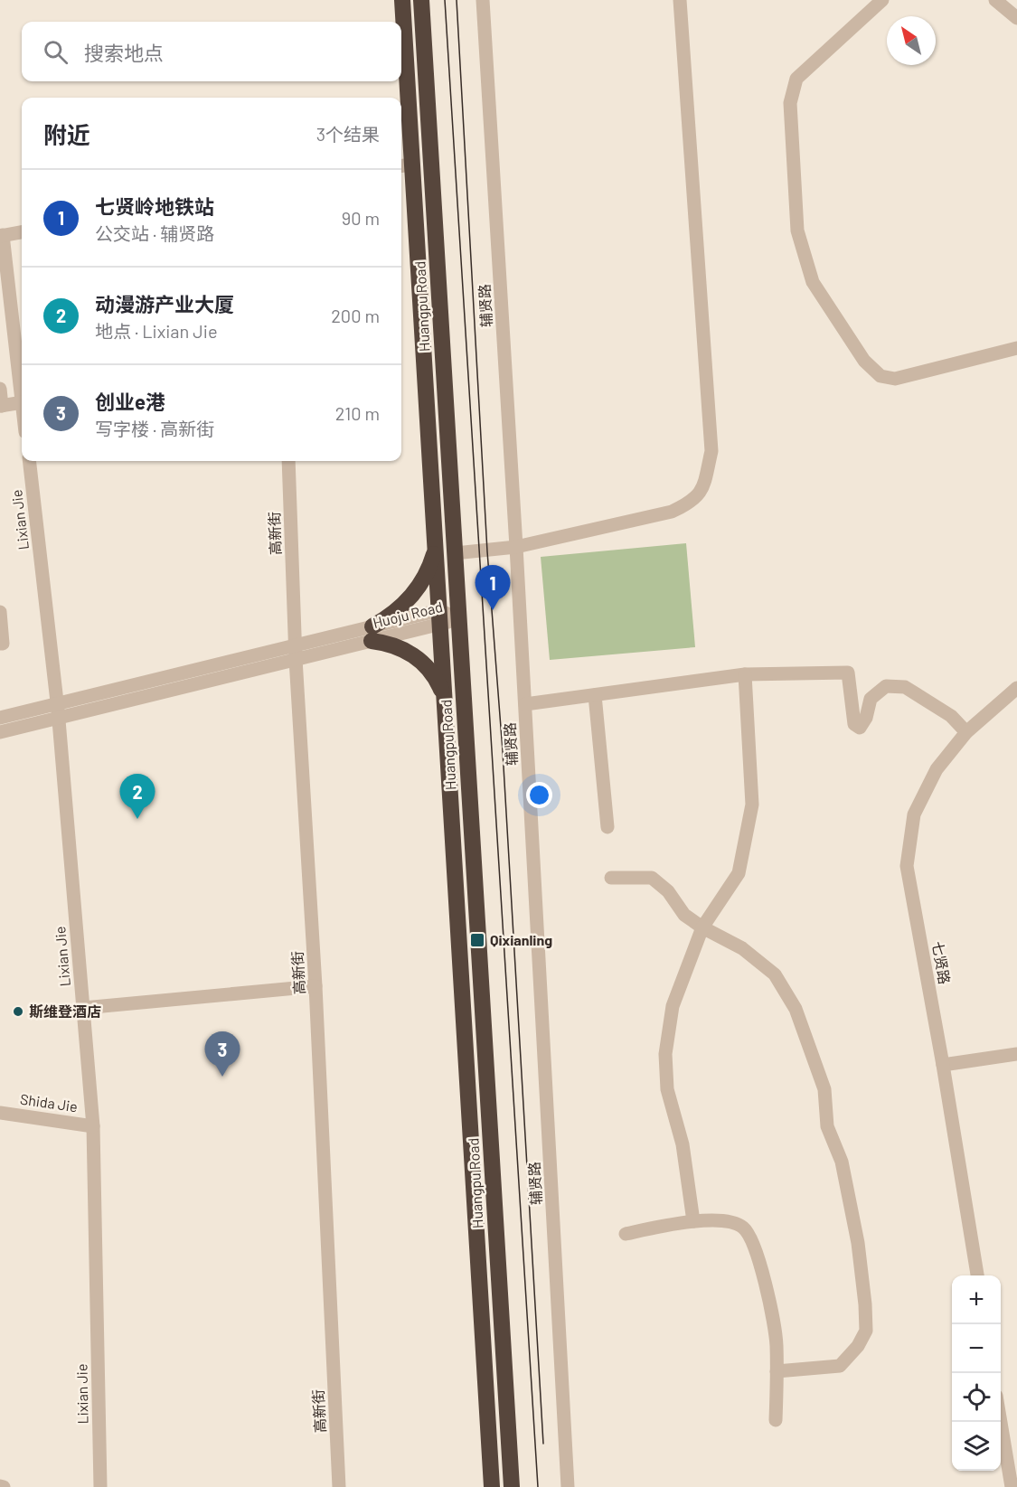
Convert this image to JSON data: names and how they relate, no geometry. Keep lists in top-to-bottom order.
{
  "streets": {
    "highway": ["Huangpu Road"],
    "street": [
      "辅贤路",
      "Lixian Jie",
      "高新街",
      "Huoju Road",
      "七贤路",
      "Shida Jie"
    ]
  },
  "crossings": [
    ["Huangpu Road", "Huoju Road"],
    ["Lixian Jie", "Huoju Road"],
    ["Lixian Jie", "Shida Jie"],
    ["高新街", "Huoju Road"]
  ],
  "places": {
    "transit": ["Qixianling"],
    "other": ["斯维登酒店"]
  },
  "north": "top left",
  "page": {
    "search": "搜索地点",
    "heading": ["附近", "3个结果"],
    "list": [
      {
        "mark": "1",
        "name": "七贤岭地铁站",
        "note": "公交站 · 辅贤路",
        "value": "90 m"
      },
      {
        "mark": "2",
        "name": "动漫游产业大厦",
        "note": "地点 · Lixian Jie",
        "value": "200 m"
      },
      {
        "mark": "3",
        "name": "创业e港",
        "note": "写字楼 · 高新街",
        "value": "210 m"
      }
    ],
    "pins": ["1", "2", "3"],
    "map_buttons": ["+", "−"]
  }
}
